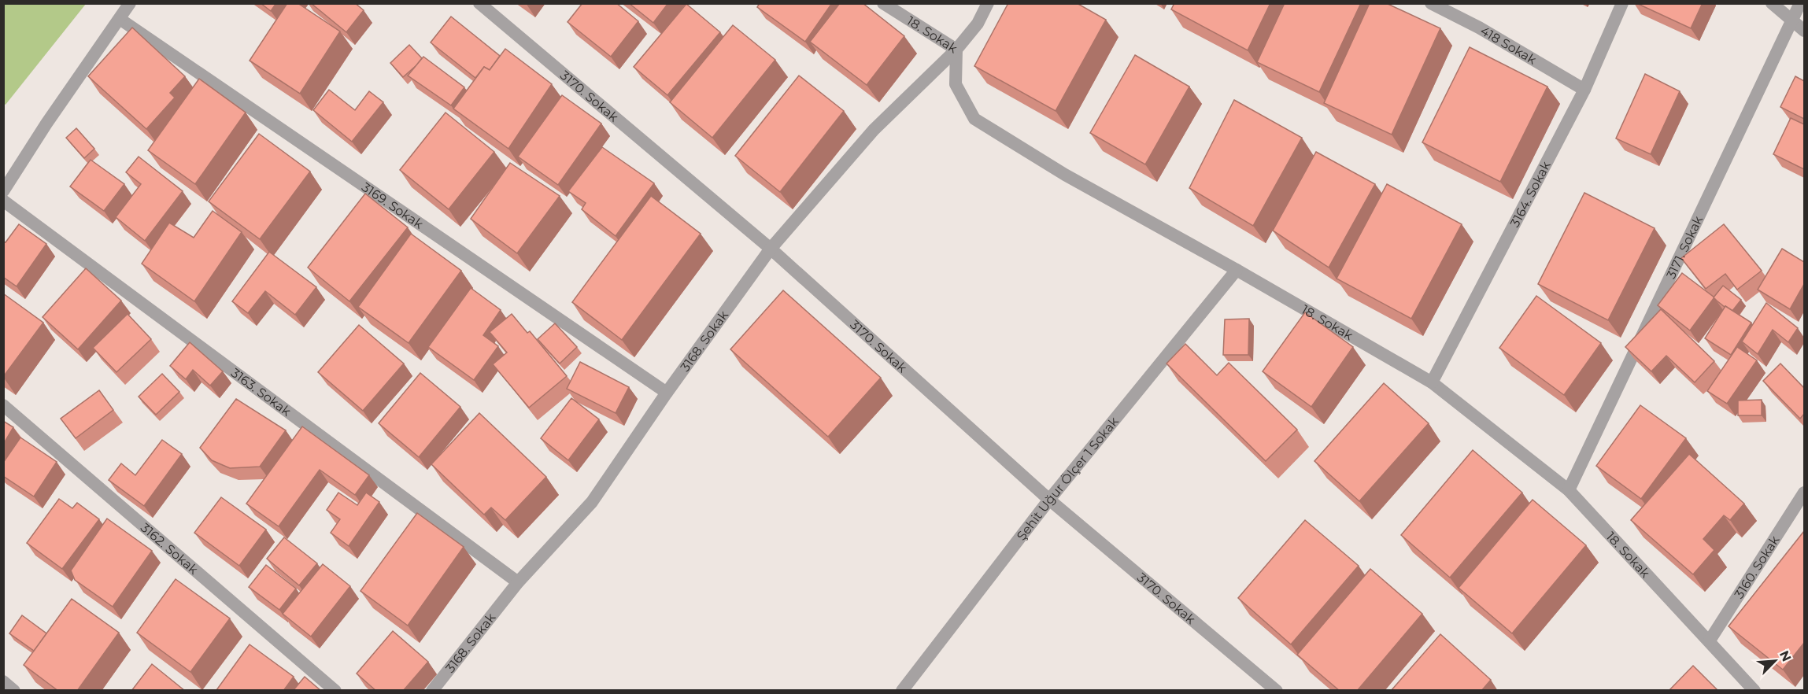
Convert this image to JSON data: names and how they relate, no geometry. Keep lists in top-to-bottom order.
{
  "streets": {
    "street": [
      "18. Sokak",
      "418 Sokak",
      "3170. Sokak",
      "3164. Sokak",
      "3169. Sokak",
      "3171. Sokak",
      "3168. Sokak",
      "3163. Sokak",
      "Şehit Uğur Ölçer 1 Sokak",
      "3162. Sokak",
      "3160. Sokak"
    ]
  },
  "crossings": [
    ["18. Sokak", "3164. Sokak"],
    ["18. Sokak", "3171. Sokak"],
    ["18. Sokak", "3168. Sokak"],
    ["18. Sokak", "Şehit Uğur Ölçer 1 Sokak"],
    ["18. Sokak", "3160. Sokak"],
    ["418 Sokak", "3164. Sokak"],
    ["3170. Sokak", "3168. Sokak"],
    ["3170. Sokak", "Şehit Uğur Ölçer 1 Sokak"],
    ["3169. Sokak", "3168. Sokak"],
    ["3168. Sokak", "3163. Sokak"]
  ],
  "north": "top right"
}
